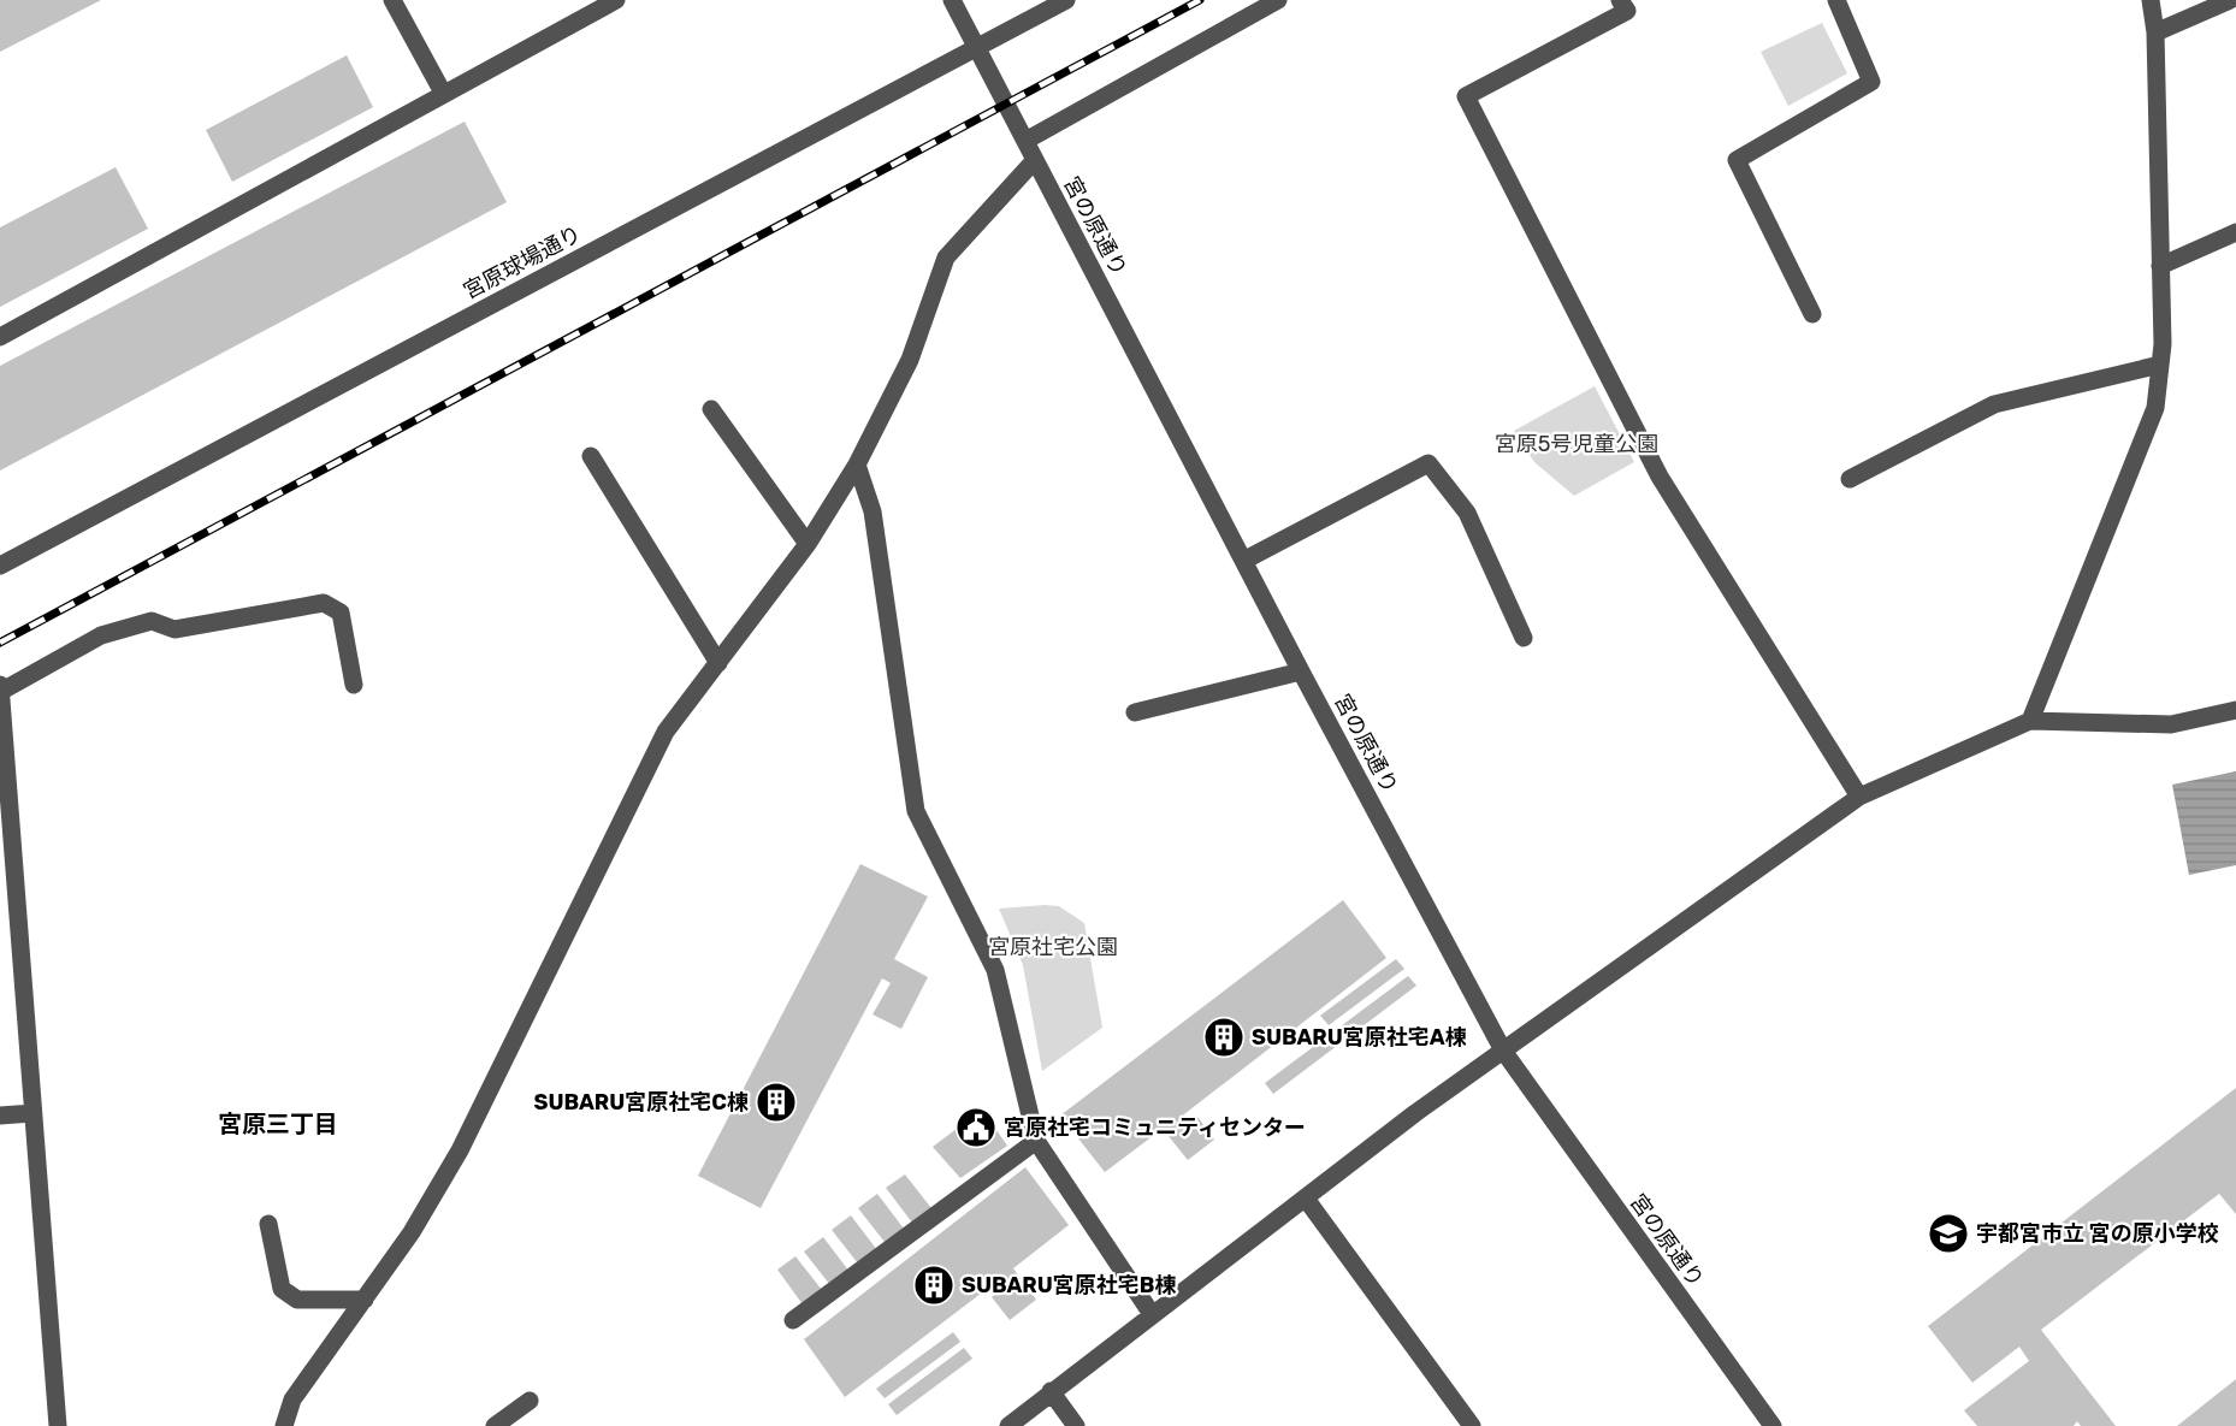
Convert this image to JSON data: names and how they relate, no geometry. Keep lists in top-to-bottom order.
{
  "streets": {
    "street": ["宮の原通り", "宮原球場通り"]
  },
  "crossings": [
    ["宮の原通り", "宮原球場通り"]
  ],
  "districts": ["宮原三丁目"],
  "parks": ["宮原5号児童公園", "宮原社宅公園"],
  "places": {
    "building": ["SUBARU宮原社宅A棟", "SUBARU宮原社宅C棟", "SUBARU宮原社宅B棟"],
    "public building": ["宮原社宅コミュニティセンター"],
    "school or university": ["宇都宮市立 宮の原小学校"]
  }
}
